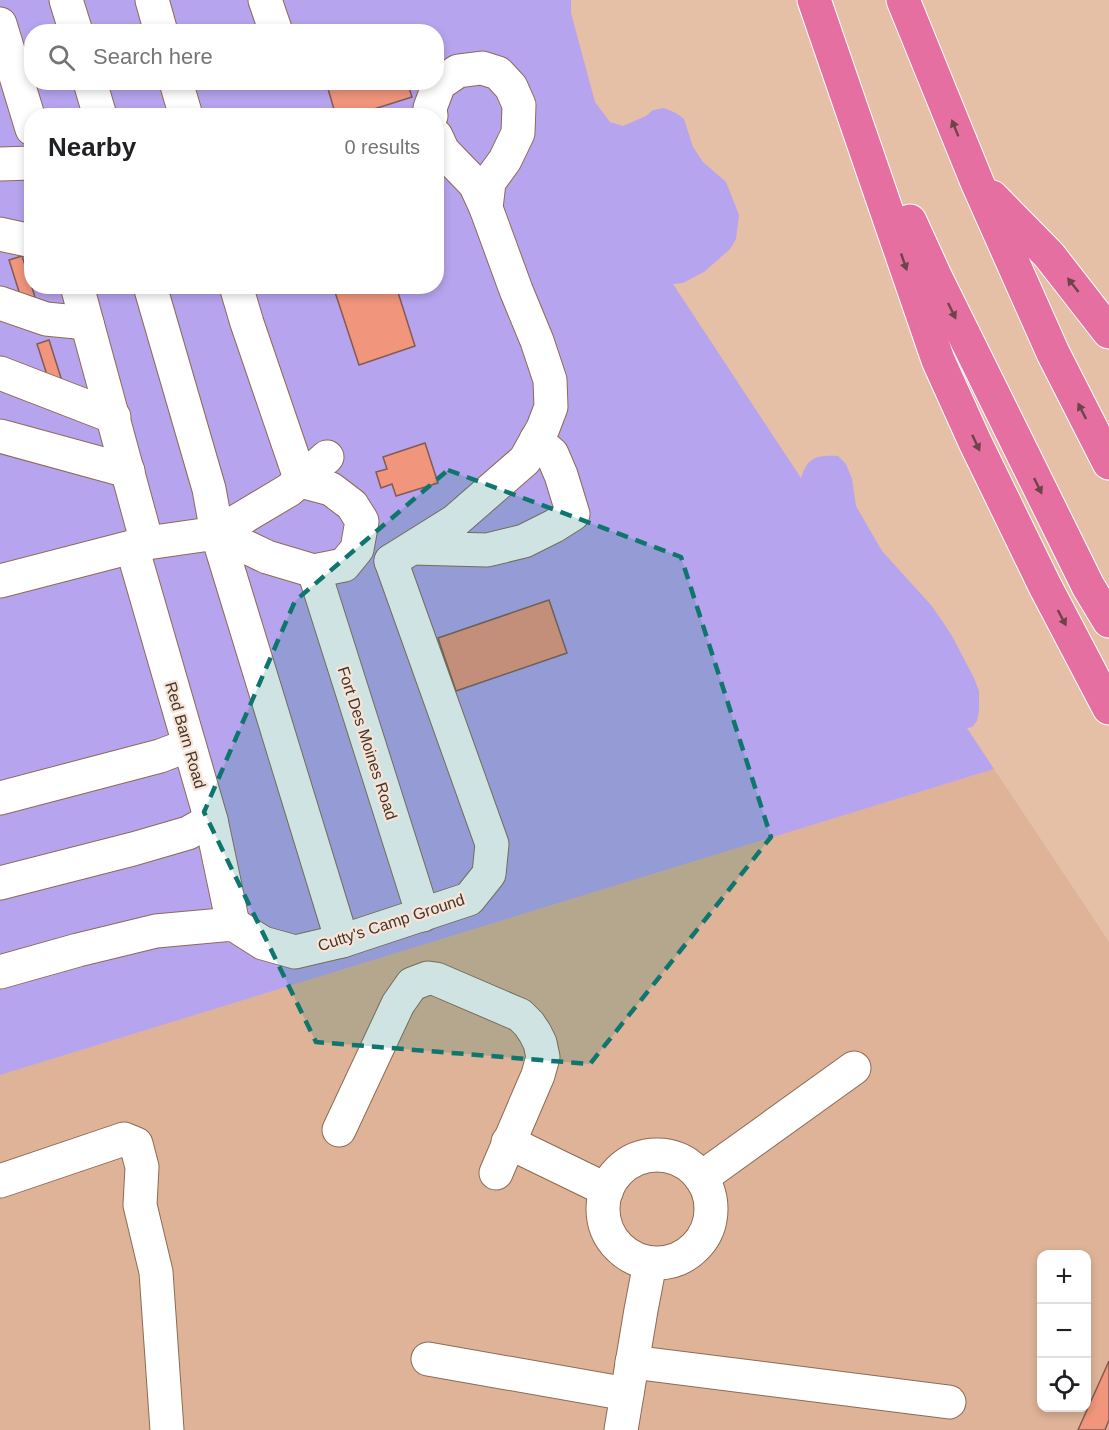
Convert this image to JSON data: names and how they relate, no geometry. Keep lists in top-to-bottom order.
{
  "streets": {
    "street": ["Red Barn Road", "Fort Des Moines Road", "Cutty's Camp Ground"]
  },
  "crossings": [
    ["Red Barn Road", "Cutty's Camp Ground"],
    ["Fort Des Moines Road", "Cutty's Camp Ground"]
  ],
  "page": {
    "search": "Search here",
    "heading": ["Nearby", "0 results"],
    "map_buttons": ["+", "−"]
  }
}
